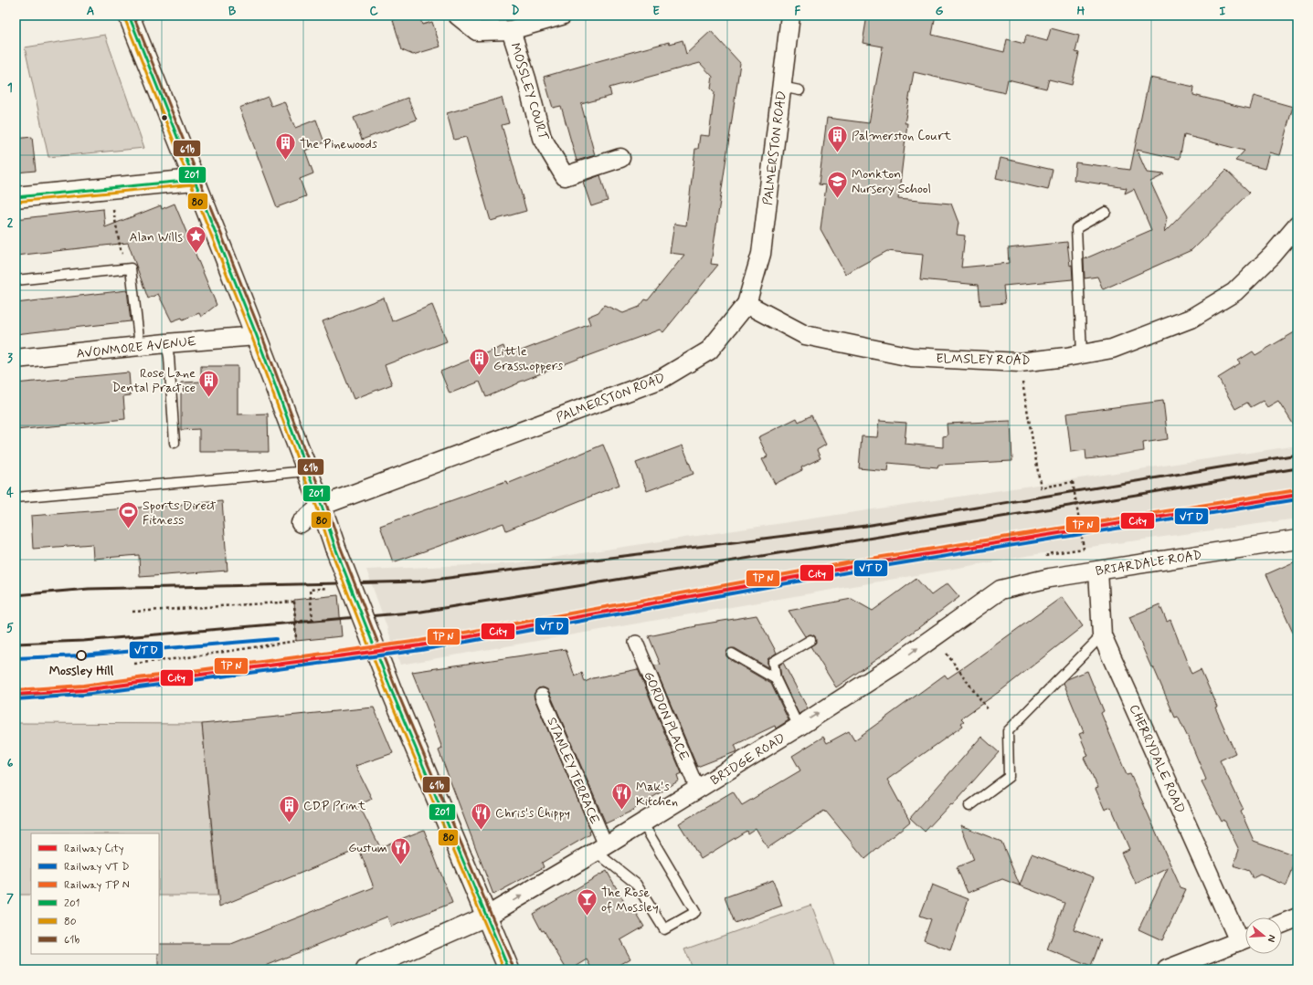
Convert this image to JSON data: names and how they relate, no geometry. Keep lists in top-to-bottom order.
{
  "streets": {
    "street": [
      "MOSSLEY COURT",
      "PALMERSTON ROAD",
      "AVONMORE AVENUE",
      "ELMSLEY ROAD",
      "BRIARDALE ROAD",
      "GORDON PLACE",
      "BRIDGE ROAD",
      "CHERRYDALE ROAD",
      "STANLEY TERRACE"
    ]
  },
  "crossings": [
    ["PALMERSTON ROAD", "ELMSLEY ROAD"],
    ["BRIARDALE ROAD", "BRIDGE ROAD"],
    ["BRIARDALE ROAD", "CHERRYDALE ROAD"],
    ["GORDON PLACE", "BRIDGE ROAD"],
    ["BRIDGE ROAD", "STANLEY TERRACE"]
  ],
  "one_way": ["BRIDGE ROAD"],
  "places": {
    "building": [
      "Palmerston Court",
      "The Pinewoods",
      "Little Grasshoppers",
      "Rose Lane Dental Practice",
      "CDP Print"
    ],
    "school or university": ["Monkton Nursery School"],
    "place": ["Alan Wills"],
    "sports": ["Sports Direct Fitness"],
    "other": ["Mossley Hill"],
    "restaurant": ["Mak's Kitchen", "Chris's Chippy", "Gustum"],
    "bar": ["The Rose of Mossley"]
  },
  "lines": [
    "transit line 201",
    "transit line 61b",
    "transit line 80",
    "rail line City"
  ],
  "legend": [
    "Railway City",
    "Railway VT D",
    "Railway TP N",
    "201",
    "80",
    "61b"
  ],
  "north": "right",
  "grid": {
    "columns": [
      "A",
      "B",
      "C",
      "D",
      "E",
      "F",
      "G",
      "H",
      "I"
    ],
    "rows": [
      "1",
      "2",
      "3",
      "4",
      "5",
      "6",
      "7"
    ]
  }
}
